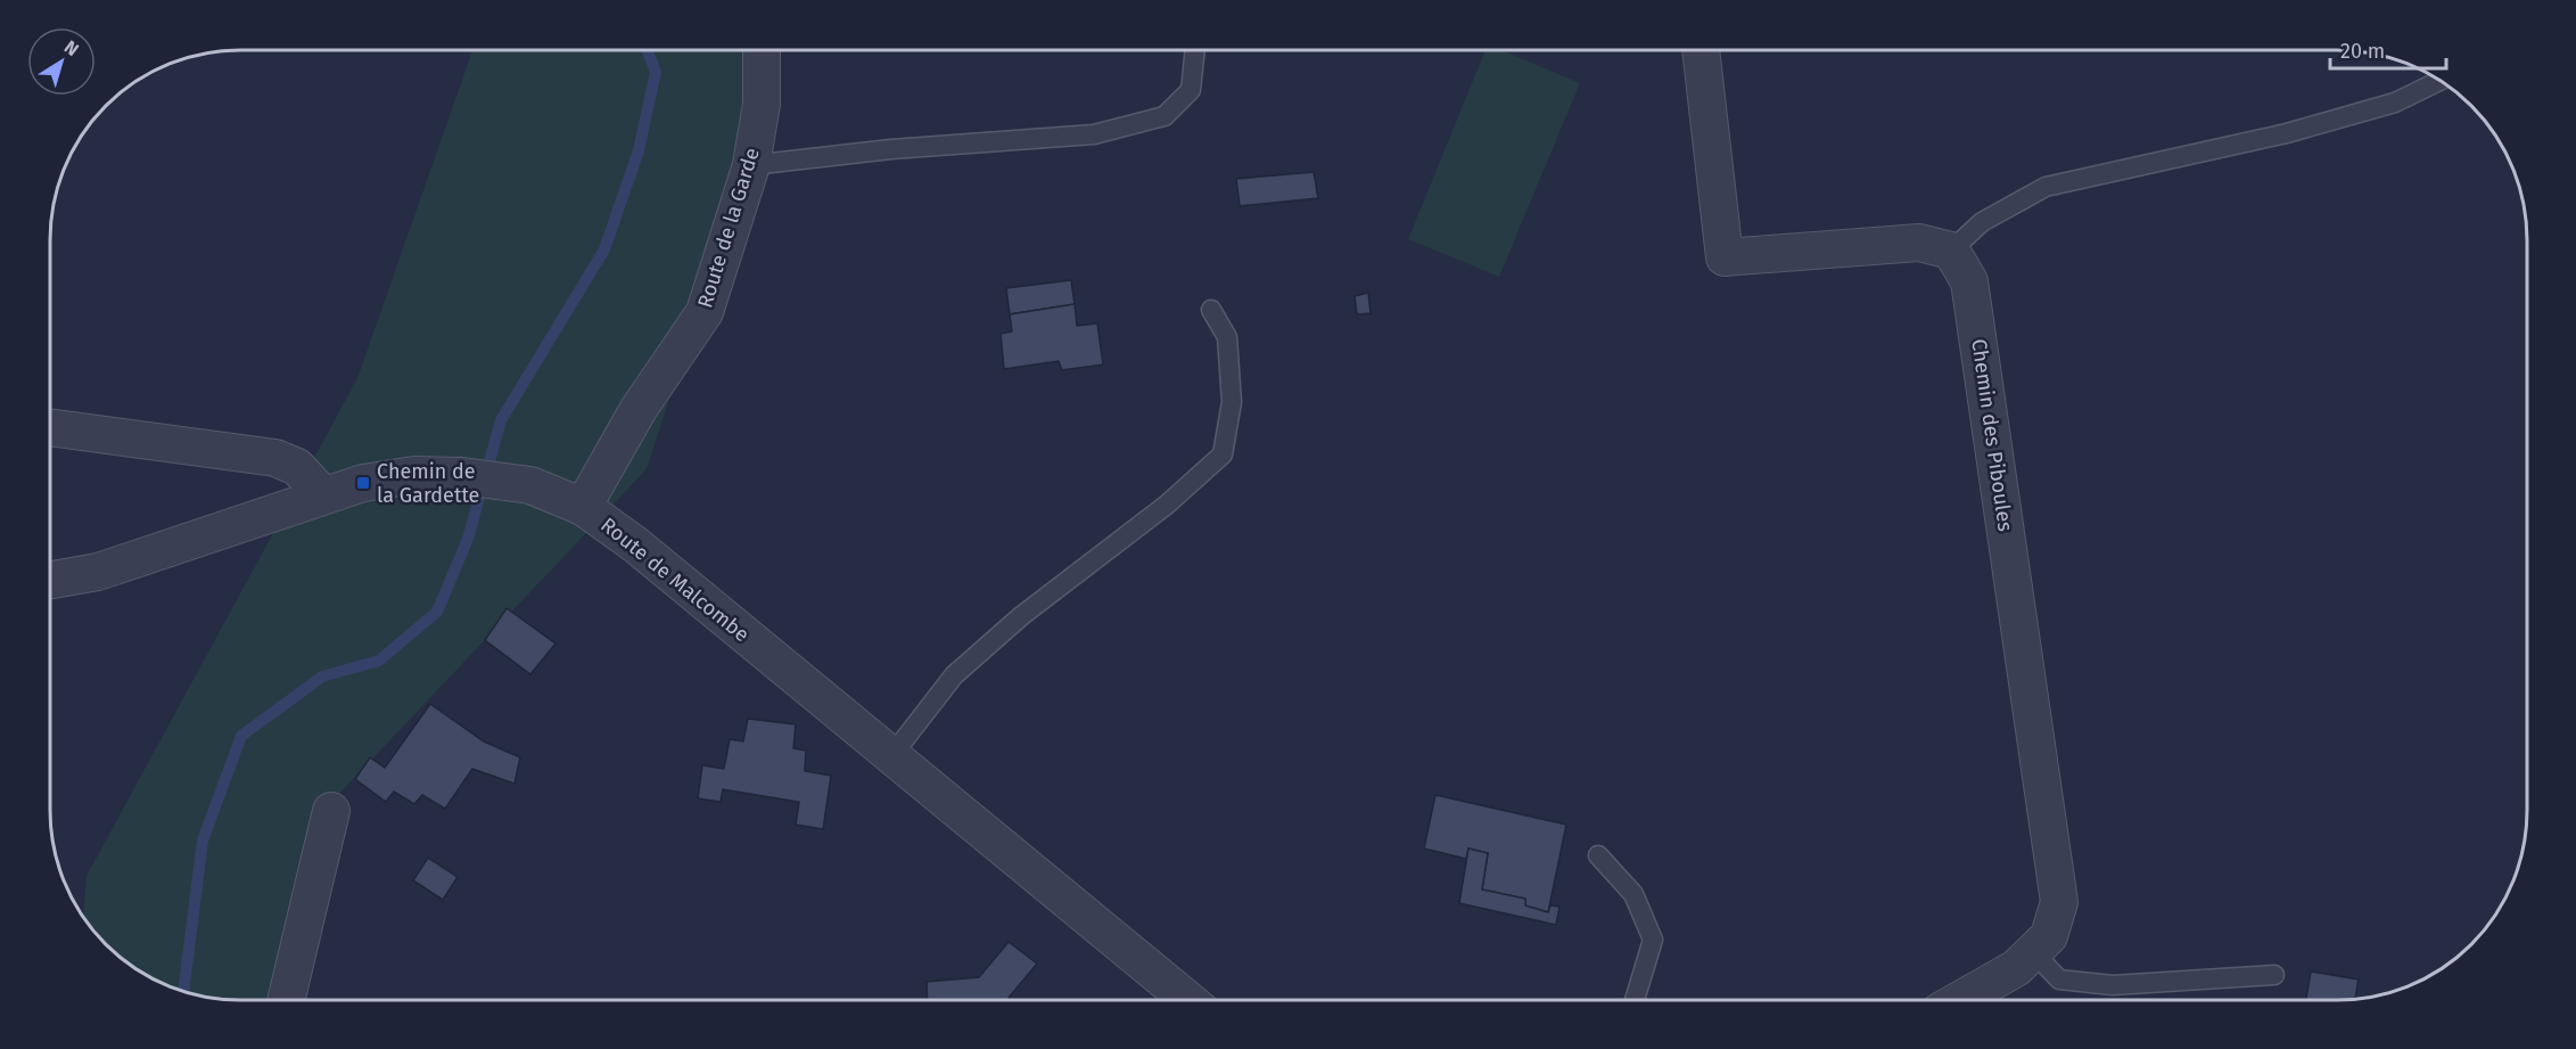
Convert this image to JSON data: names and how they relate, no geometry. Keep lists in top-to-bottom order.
{
  "streets": {
    "street": ["Route de la Garde", "Chemin des Piboules", "Route de Malcombe"]
  },
  "crossings": [
    ["Route de la Garde", "Route de Malcombe"]
  ],
  "places": {
    "transit": ["Chemin de la Gardette"]
  },
  "scale_bar": "20 m",
  "north": "top right"
}
